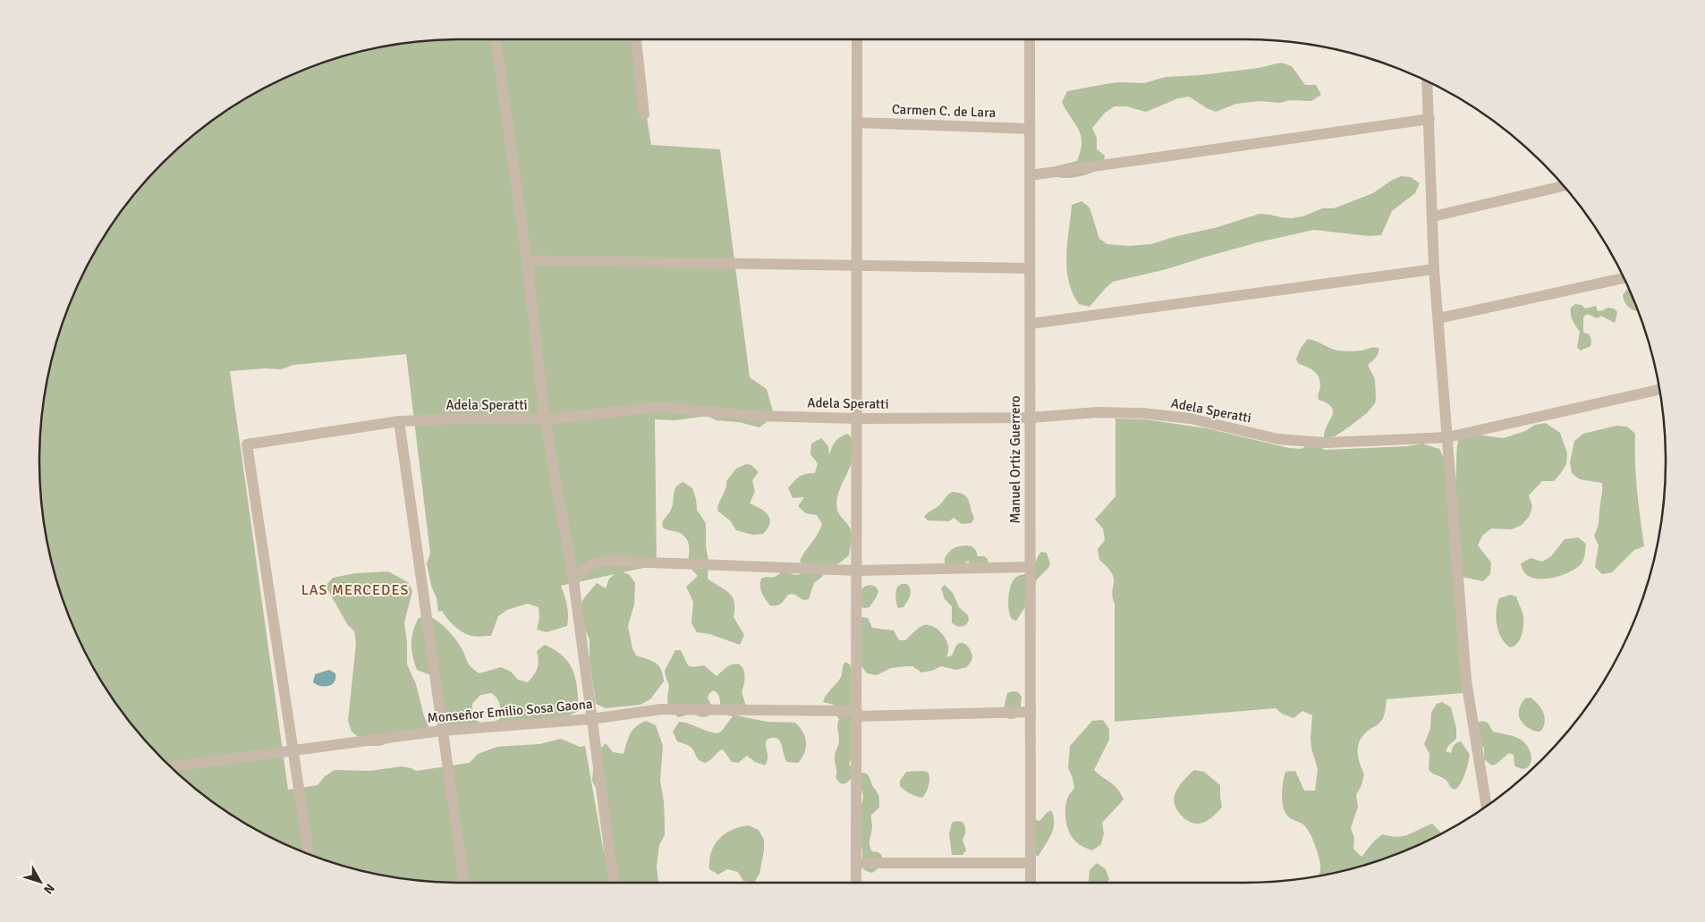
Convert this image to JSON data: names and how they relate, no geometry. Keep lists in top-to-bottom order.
{
  "streets": {
    "street": [
      "Carmen C. de Lara",
      "Adela Speratti",
      "Manuel Ortiz Guerrero",
      "Monseñor Emilio Sosa Gaona"
    ]
  },
  "crossings": [
    ["Carmen C. de Lara", "Manuel Ortiz Guerrero"],
    ["Adela Speratti", "Manuel Ortiz Guerrero"],
    ["Adela Speratti", "Monseñor Emilio Sosa Gaona"],
    ["Manuel Ortiz Guerrero", "Monseñor Emilio Sosa Gaona"]
  ],
  "districts": ["LAS MERCEDES"],
  "north": "bottom right"
}
